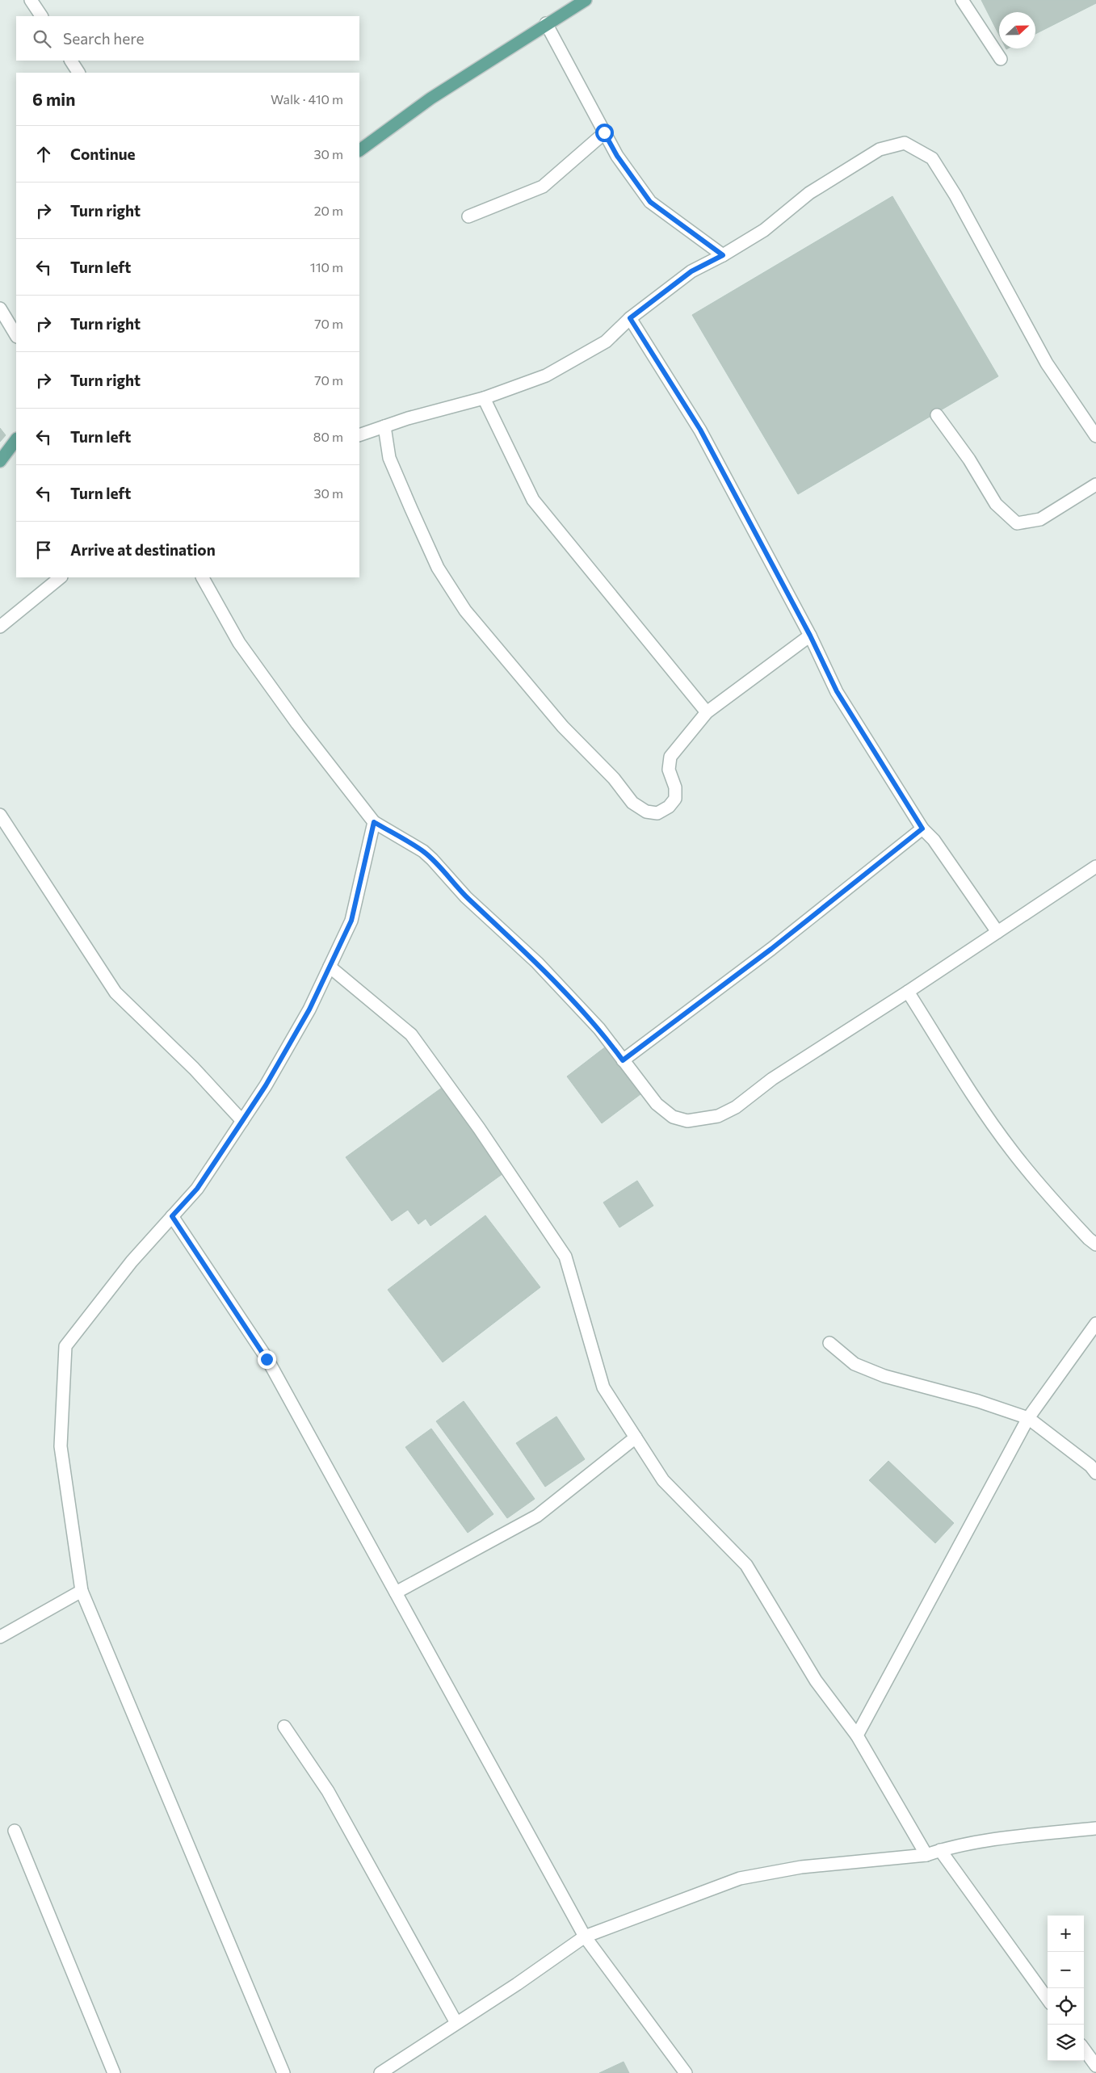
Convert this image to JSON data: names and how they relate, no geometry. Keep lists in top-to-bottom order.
{
  "north": "right",
  "page": {
    "search": "Search here",
    "heading": ["6 min", "Walk · 410 m"],
    "list": [
      ["Continue", "30 m"],
      ["Turn right", "20 m"],
      ["Turn left", "110 m"],
      ["Turn right", "70 m"],
      ["Turn right", "70 m"],
      ["Turn left", "80 m"],
      ["Turn left", "30 m"],
      "Arrive at destination"
    ],
    "map_buttons": ["+", "−"]
  }
}
